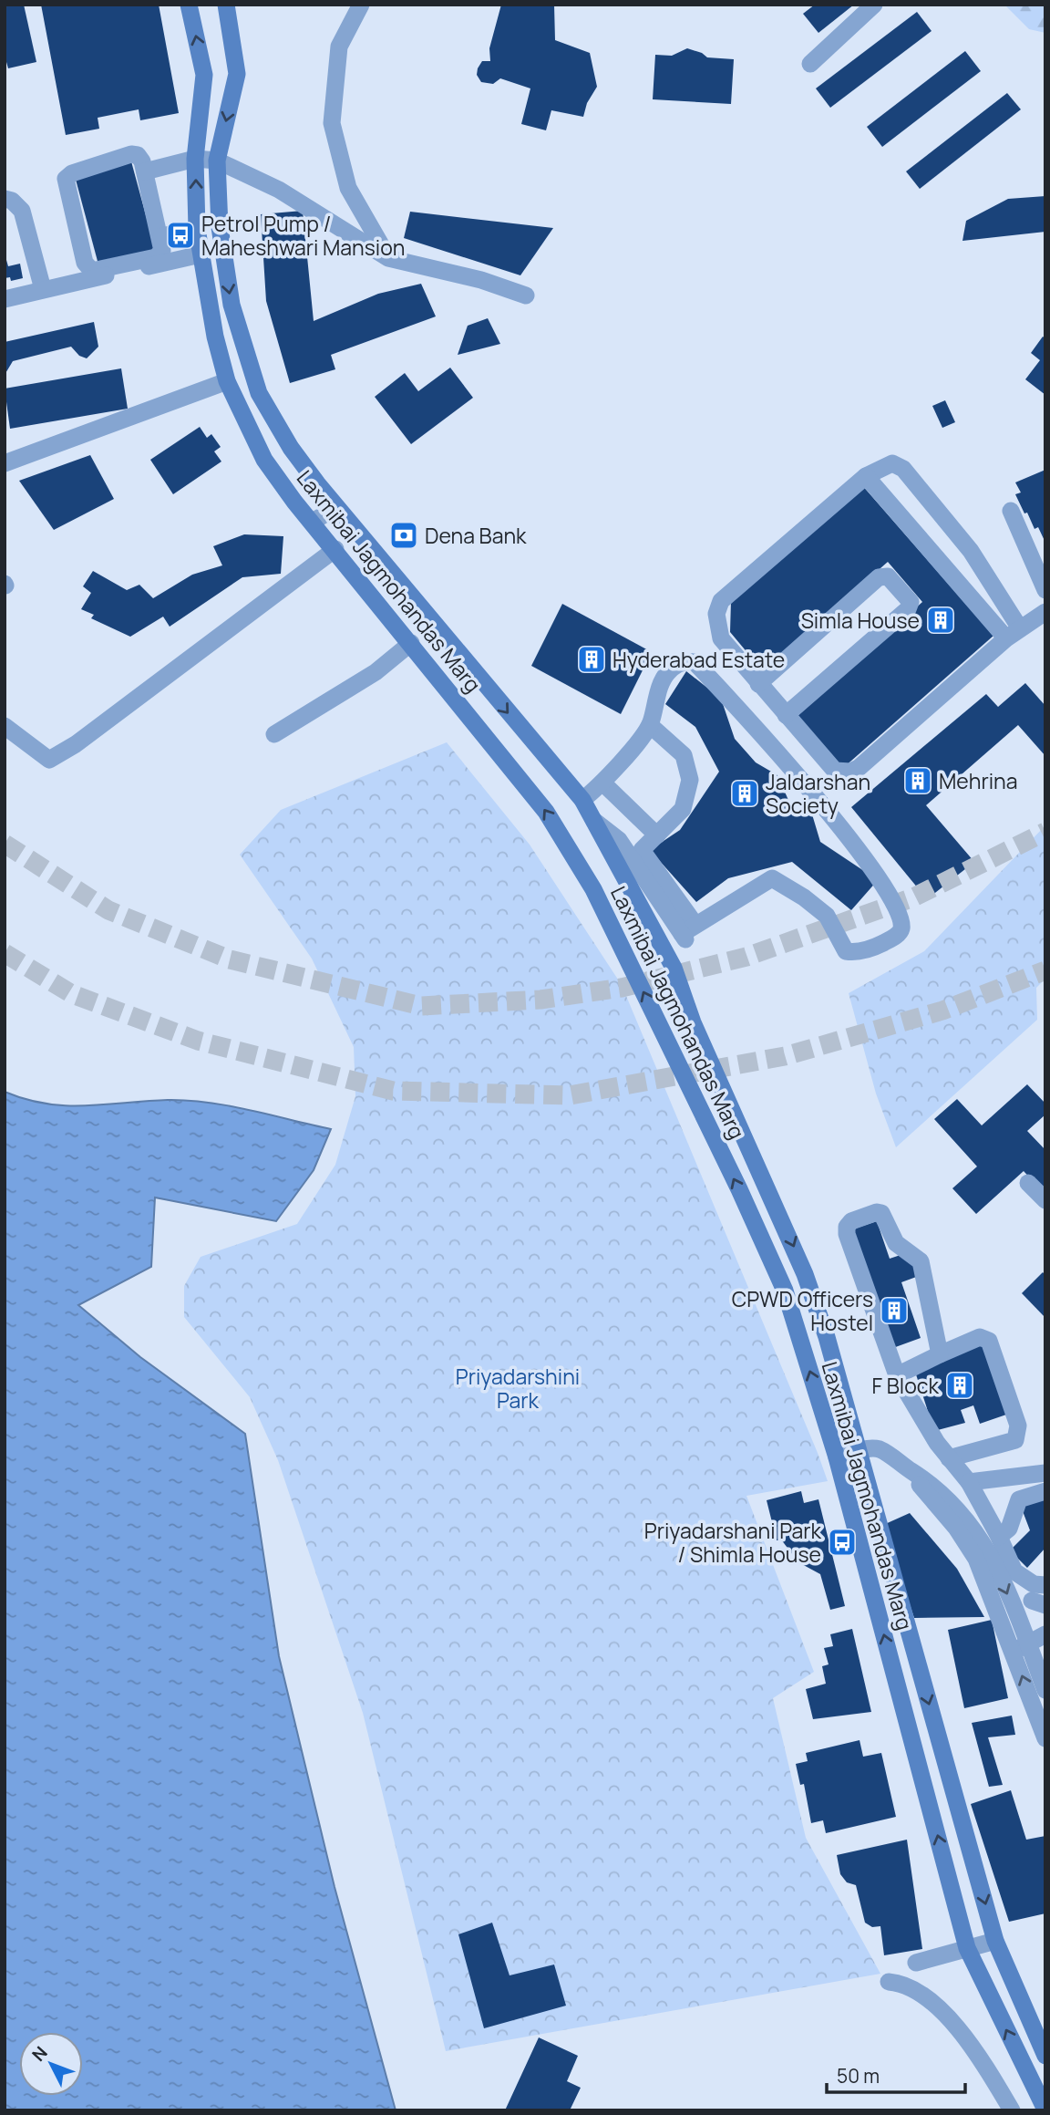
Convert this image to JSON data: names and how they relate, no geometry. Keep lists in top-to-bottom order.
{
  "streets": {
    "main road": ["Laxmibai Jagmohandas Marg"]
  },
  "parks": ["Priyadarshini Park"],
  "places": {
    "bus stop": ["Petrol Pump / Maheshwari Mansion", "Priyadarshani Park / Shimla House"],
    "bank": ["Dena Bank"],
    "building": [
      "Simla House",
      "Hyderabad Estate",
      "Mehrina",
      "Jaldarshan Society",
      "CPWD Officers Hostel",
      "F Block"
    ]
  },
  "scale_bar": "50 m",
  "north": "top left"
}
